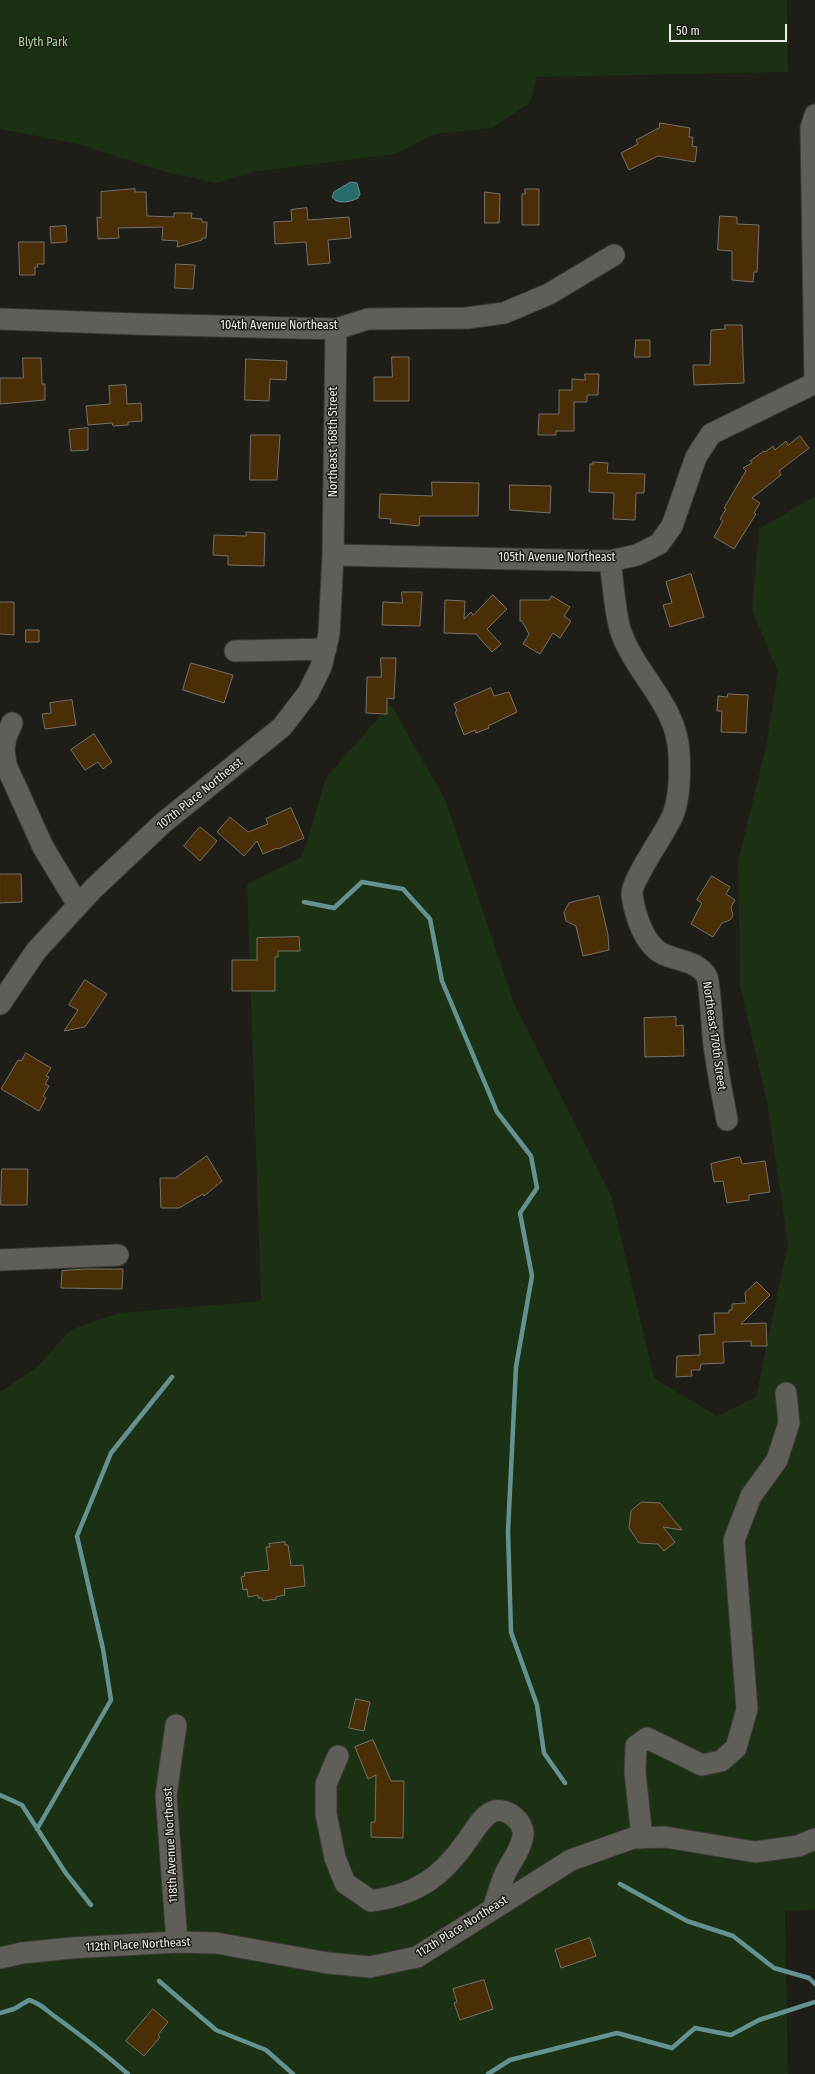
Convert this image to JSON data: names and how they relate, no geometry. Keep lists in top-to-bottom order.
{
  "streets": {
    "street": [
      "104th Avenue Northeast",
      "Northeast 168th Street",
      "105th Avenue Northeast",
      "107th Place Northeast",
      "Northeast 170th Street",
      "118th Avenue Northeast",
      "112th Place Northeast"
    ]
  },
  "crossings": [
    ["104th Avenue Northeast", "Northeast 168th Street"],
    ["Northeast 168th Street", "105th Avenue Northeast"],
    ["Northeast 168th Street", "107th Place Northeast"],
    ["105th Avenue Northeast", "107th Place Northeast"],
    ["105th Avenue Northeast", "Northeast 170th Street"],
    ["118th Avenue Northeast", "112th Place Northeast"]
  ],
  "parks": ["Blyth Park"],
  "scale_bar": "50 m"
}
